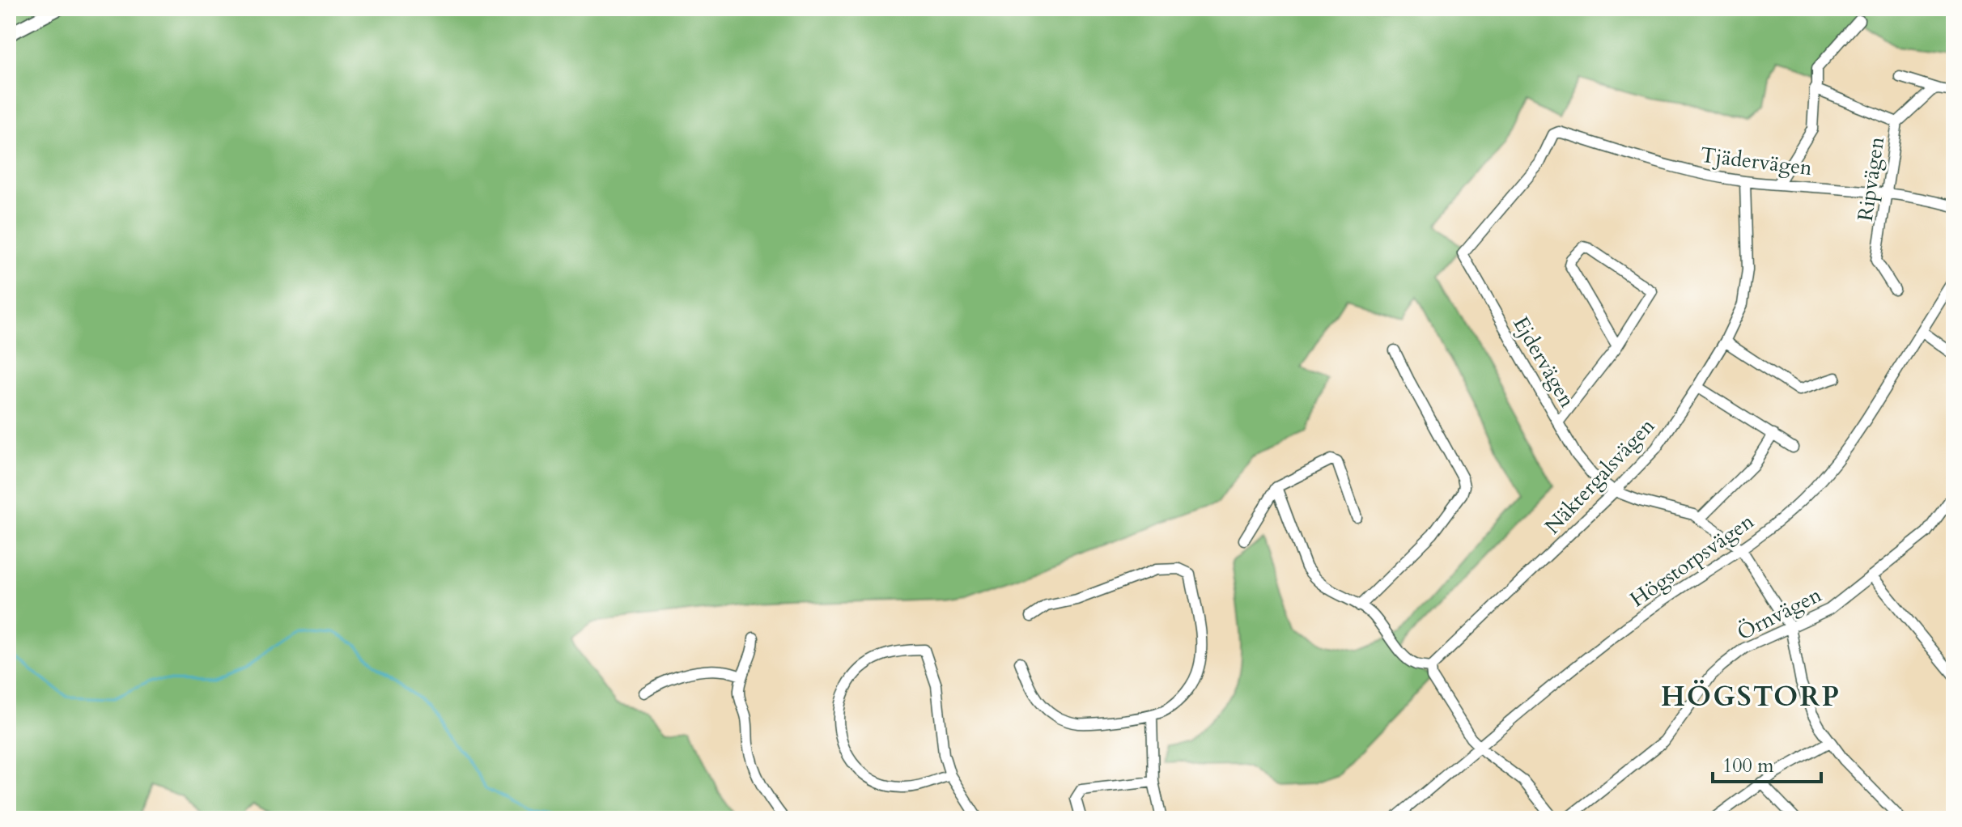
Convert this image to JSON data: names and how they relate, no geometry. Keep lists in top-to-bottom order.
{
  "streets": {
    "street": [
      "Tjädervägen",
      "Ripvägen",
      "Ejdervägen",
      "Näktergalsvägen",
      "Högstorpsvägen",
      "Örnvägen"
    ]
  },
  "crossings": [
    ["Tjädervägen", "Ripvägen"],
    ["Tjädervägen", "Ejdervägen"],
    ["Tjädervägen", "Näktergalsvägen"],
    ["Ejdervägen", "Näktergalsvägen"],
    ["Ejdervägen", "Högstorpsvägen"]
  ],
  "districts": ["HÖGSTORP"],
  "scale_bar": "100 m"
}
